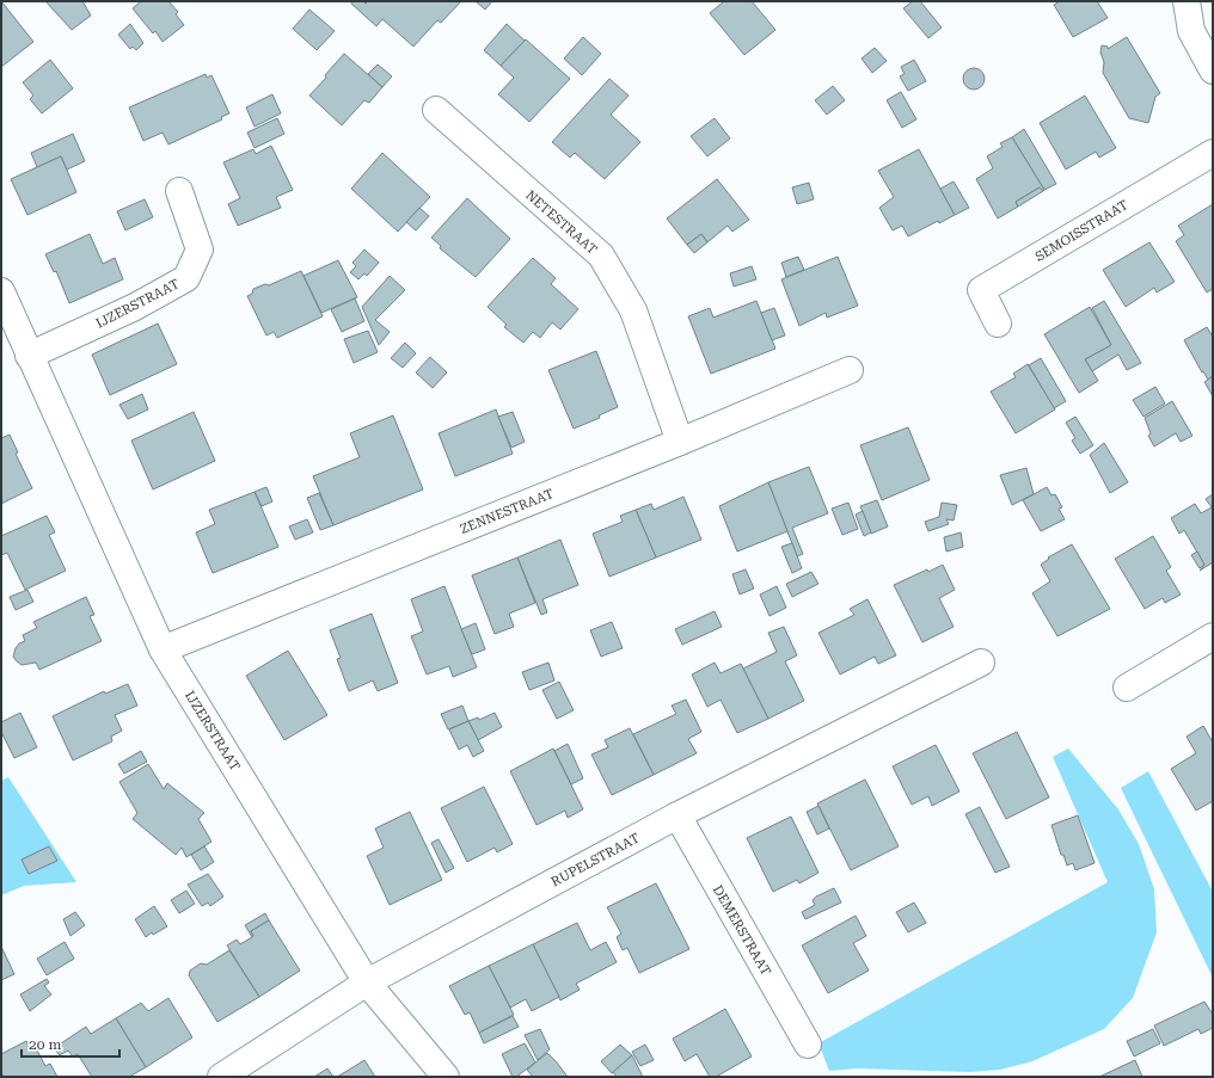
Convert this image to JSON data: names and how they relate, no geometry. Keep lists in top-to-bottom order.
{
  "streets": {
    "street": [
      "NETESTRAAT",
      "SEMOISSTRAAT",
      "IJZERSTRAAT",
      "ZENNESTRAAT",
      "RUPELSTRAAT",
      "DEMERSTRAAT"
    ]
  },
  "crossings": [
    ["NETESTRAAT", "ZENNESTRAAT"],
    ["IJZERSTRAAT", "ZENNESTRAAT"],
    ["IJZERSTRAAT", "RUPELSTRAAT"],
    ["RUPELSTRAAT", "DEMERSTRAAT"]
  ],
  "scale_bar": "20 m"
}
